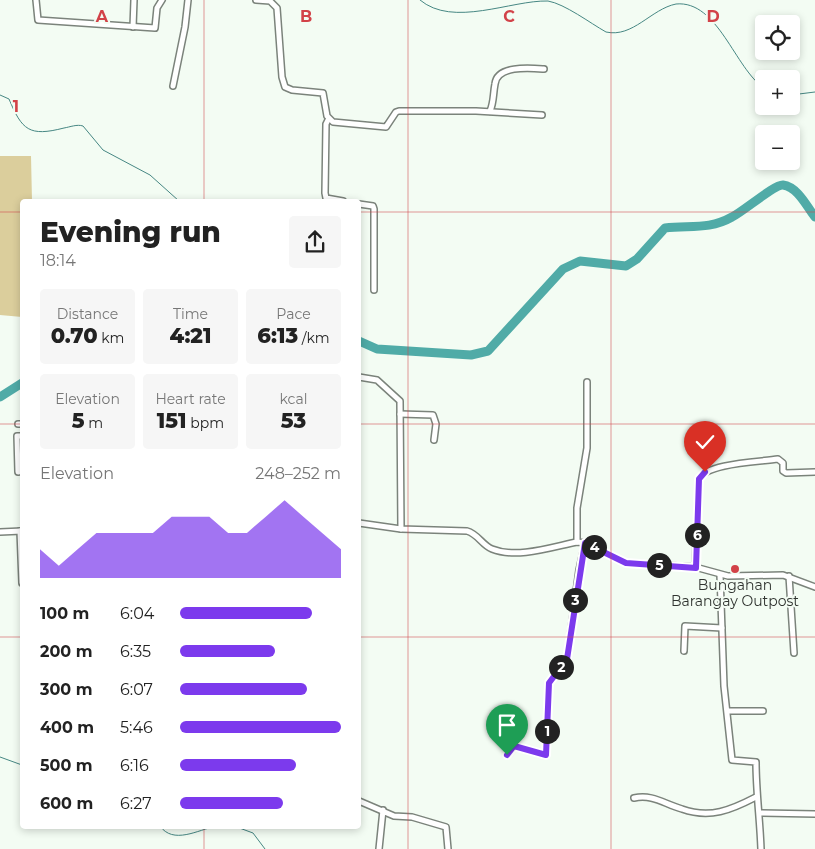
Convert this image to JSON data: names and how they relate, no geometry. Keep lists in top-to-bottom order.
{
  "places": ["Bungahan Barangay Outpost"],
  "page": {
    "map_buttons": ["+", "−"],
    "heading": ["Evening run", "18:14"],
    "stats": [
      ["Distance", "0.70 km"],
      ["Time", "4:21"],
      ["Pace", "6:13 /km"],
      ["Elevation", "5 m"],
      ["Heart rate", "151 bpm"],
      ["kcal", "53"]
    ],
    "chart": ["Elevation", "248–252 m"],
    "pins": [
      "6",
      "4",
      "5",
      "3",
      "2",
      "1"
    ],
    "list": [
      {
        "name": "100 m",
        "note": "6:04"
      },
      {
        "name": "200 m",
        "note": "6:35"
      },
      {
        "name": "300 m",
        "note": "6:07"
      },
      {
        "name": "400 m",
        "note": "5:46"
      },
      {
        "name": "500 m",
        "note": "6:16"
      },
      {
        "name": "600 m",
        "note": "6:27"
      }
    ]
  },
  "grid": {
    "columns": [
      "A",
      "B",
      "C",
      "D"
    ],
    "rows": ["1"]
  }
}
